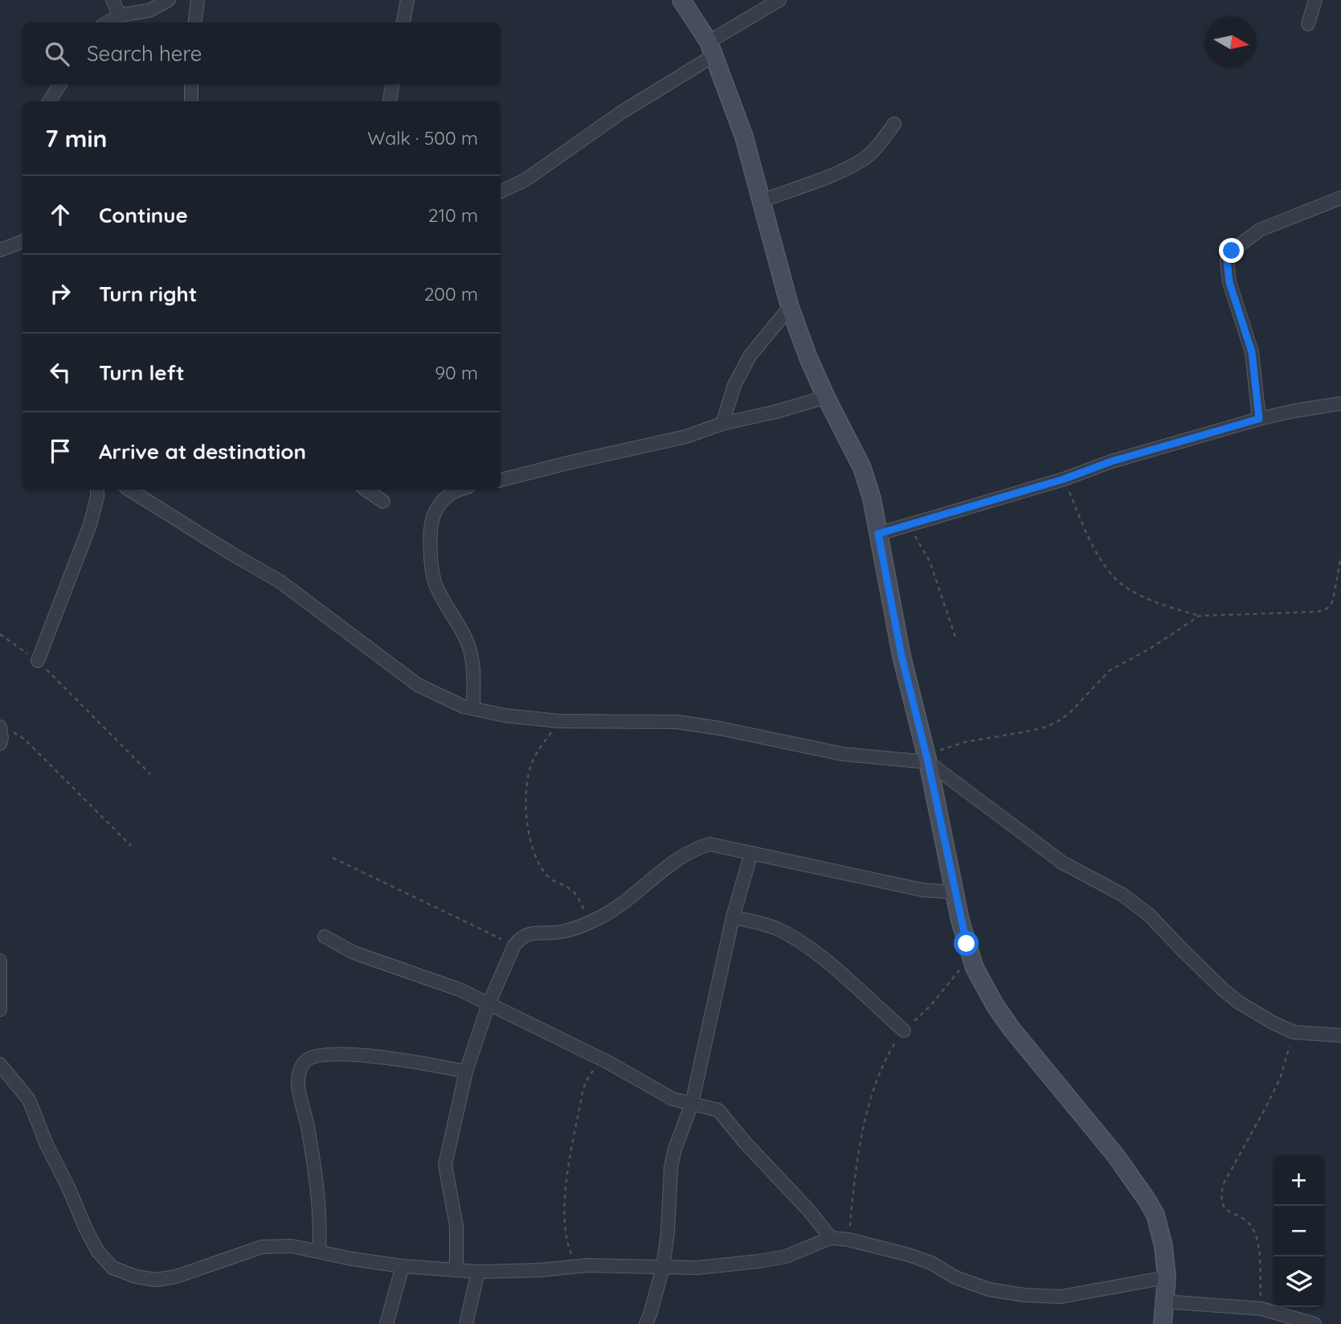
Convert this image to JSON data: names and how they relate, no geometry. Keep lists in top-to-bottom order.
{
  "north": "right",
  "page": {
    "search": "Search here",
    "heading": ["7 min", "Walk · 500 m"],
    "list": [
      ["Continue", "210 m"],
      ["Turn right", "200 m"],
      ["Turn left", "90 m"],
      "Arrive at destination"
    ],
    "map_buttons": ["+", "−"]
  }
}
